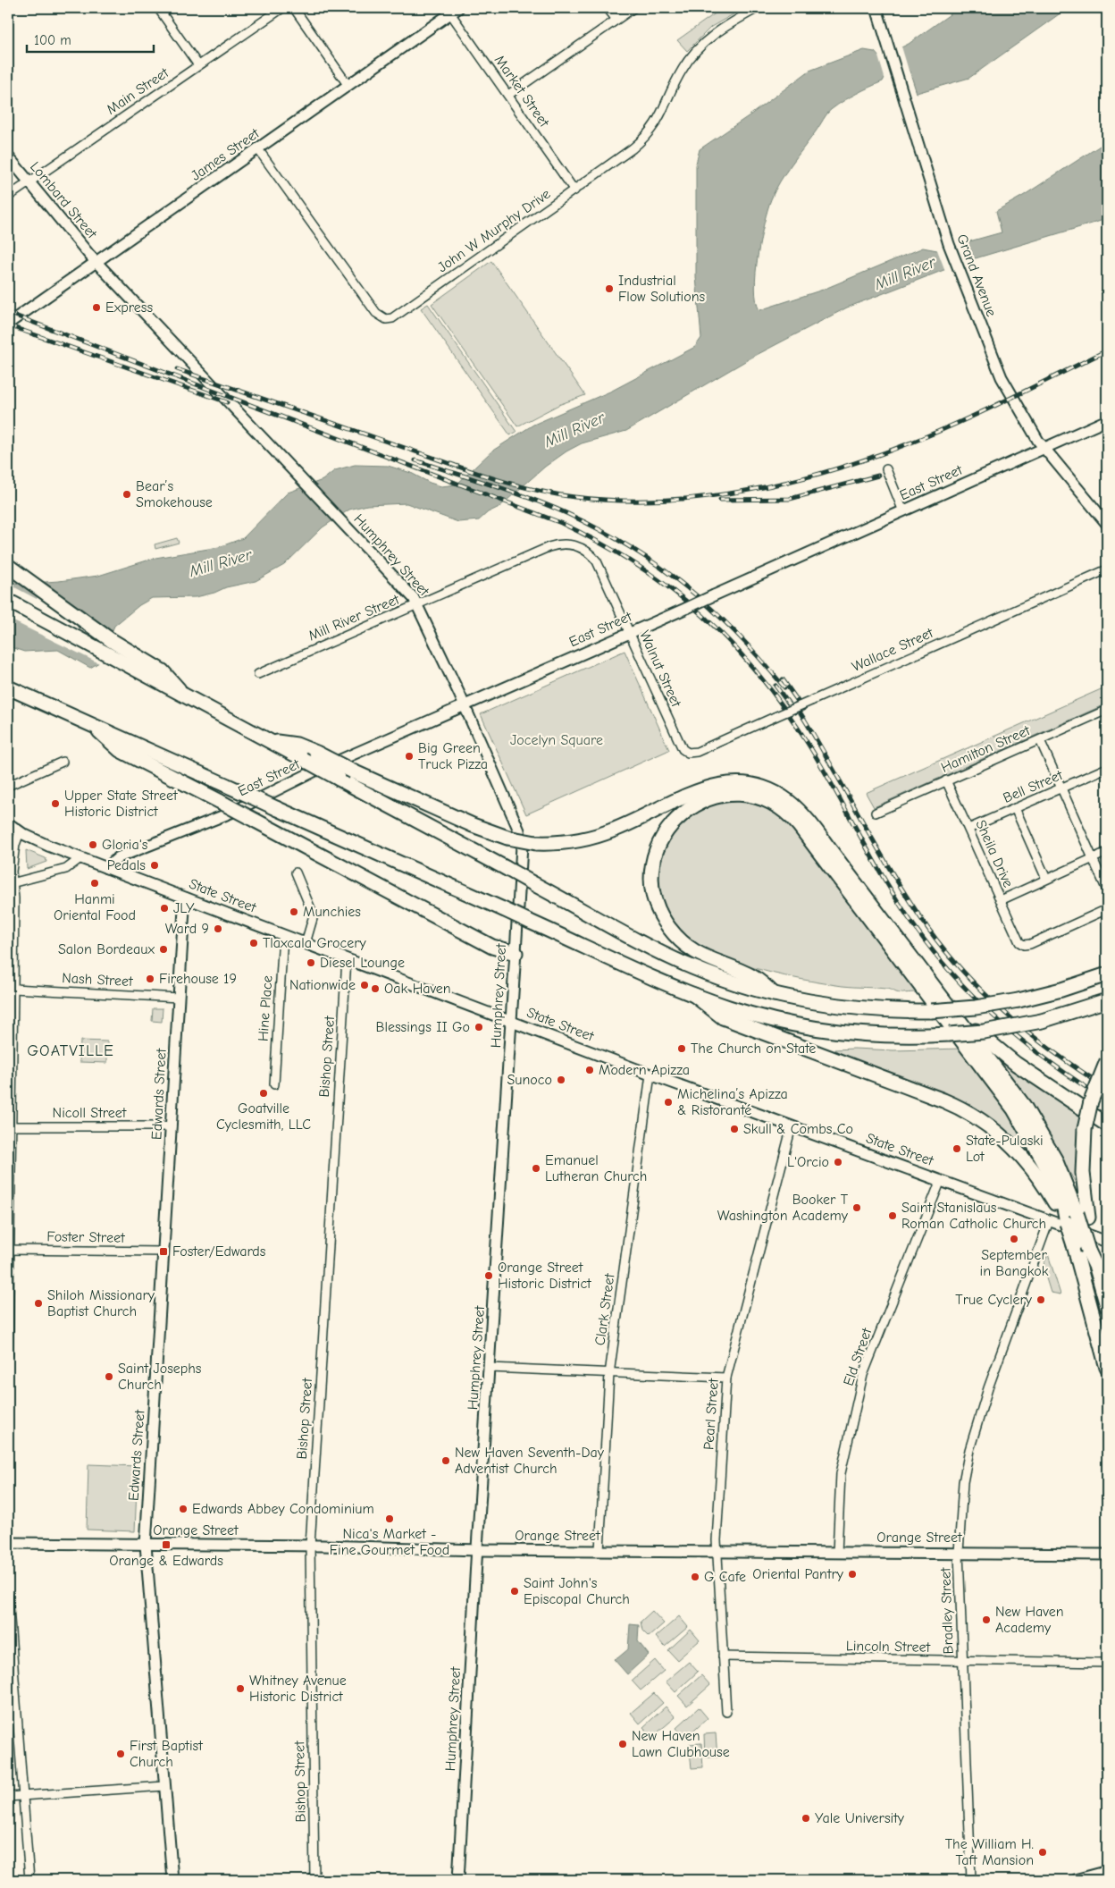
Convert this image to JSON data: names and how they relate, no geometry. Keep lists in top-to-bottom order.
{
  "streets": {
    "main road": [
      "James Street",
      "Lombard Street",
      "Grand Avenue",
      "East Street",
      "Humphrey Street",
      "State Street",
      "Edwards Street",
      "Orange Street"
    ],
    "street": [
      "Main Street",
      "Market Street",
      "John W Murphy Drive",
      "Mill River Street",
      "Wallace Street",
      "Walnut Street",
      "Hamilton Street",
      "Bell Street",
      "Sheila Drive",
      "Nash Street",
      "Hine Place",
      "Bishop Street",
      "Nicoll Street",
      "Foster Street",
      "Clark Street",
      "Eld Street",
      "Pearl Street",
      "Bradley Street",
      "Lincoln Street"
    ]
  },
  "crossings": [
    ["Main Street", "Lombard Street"],
    ["Market Street", "James Street"],
    ["Market Street", "John W Murphy Drive"],
    ["James Street", "Lombard Street"],
    ["James Street", "John W Murphy Drive"],
    ["James Street", "Humphrey Street"],
    ["Lombard Street", "Humphrey Street"],
    ["Grand Avenue", "East Street"],
    ["East Street", "Humphrey Street"],
    ["East Street", "Walnut Street"],
    ["East Street", "State Street"],
    ["Humphrey Street", "Mill River Street"],
    ["Humphrey Street", "State Street"],
    ["Humphrey Street", "Orange Street"],
    ["Mill River Street", "Walnut Street"],
    ["Wallace Street", "Walnut Street"],
    ["Hamilton Street", "Sheila Drive"],
    ["Bell Street", "Sheila Drive"],
    ["State Street", "Hine Place"],
    ["State Street", "Bishop Street"],
    ["State Street", "Edwards Street"],
    ["State Street", "Clark Street"],
    ["State Street", "Eld Street"],
    ["State Street", "Pearl Street"],
    ["State Street", "Bradley Street"],
    ["Nash Street", "Edwards Street"],
    ["Bishop Street", "Orange Street"],
    ["Edwards Street", "Nicoll Street"],
    ["Edwards Street", "Foster Street"],
    ["Edwards Street", "Orange Street"],
    ["Clark Street", "Orange Street"],
    ["Eld Street", "Orange Street"],
    ["Pearl Street", "Orange Street"],
    ["Pearl Street", "Lincoln Street"],
    ["Orange Street", "Bradley Street"],
    ["Bradley Street", "Lincoln Street"]
  ],
  "districts": ["GOATVILLE"],
  "water": ["Mill River"],
  "parks": ["Jocelyn Square"],
  "places": {
    "other": [
      "Industrial Flow Solutions",
      "Express",
      "Bear’s Smokehouse",
      "Big Green Truck Pizza",
      "Upper State Street Historic District",
      "Gloria's",
      "Pedals",
      "Hanmi Oriental Food",
      "JLY",
      "Munchies",
      "Ward 9",
      "Tlaxcala Grocery",
      "Salon Bordeaux",
      "Diesel Lounge",
      "Firehouse 19",
      "Nationwide",
      "Oak Haven",
      "Blessings II Go",
      "The Church on State",
      "Modern Apizza",
      "Sunoco",
      "Goatville Cyclesmith, LLC",
      "Michelina’s Apizza & Ristoranté",
      "Skull & Combs Co",
      "State-Pulaski Lot",
      "L'Orcio",
      "Emanuel Lutheran Church",
      "Booker T Washington Academy",
      "Saint Stanislaus Roman Catholic Church",
      "September in Bangkok",
      "Orange Street Historic District",
      "True Cyclery",
      "Shiloh Missionary Baptist Church",
      "Saint Josephs Church",
      "New Haven Seventh-Day Adventist Church",
      "Edwards Abbey Condominium",
      "Nica's Market - Fine Gourmet Food",
      "Oriental Pantry",
      "G Cafe",
      "Saint John's Episcopal Church",
      "New Haven Academy",
      "Whitney Avenue Historic District",
      "New Haven Lawn Clubhouse",
      "First Baptist Church",
      "Yale University",
      "The William H. Taft Mansion"
    ],
    "transit": ["Foster/Edwards", "Orange & Edwards"]
  },
  "scale_bar": "100 m"
}
